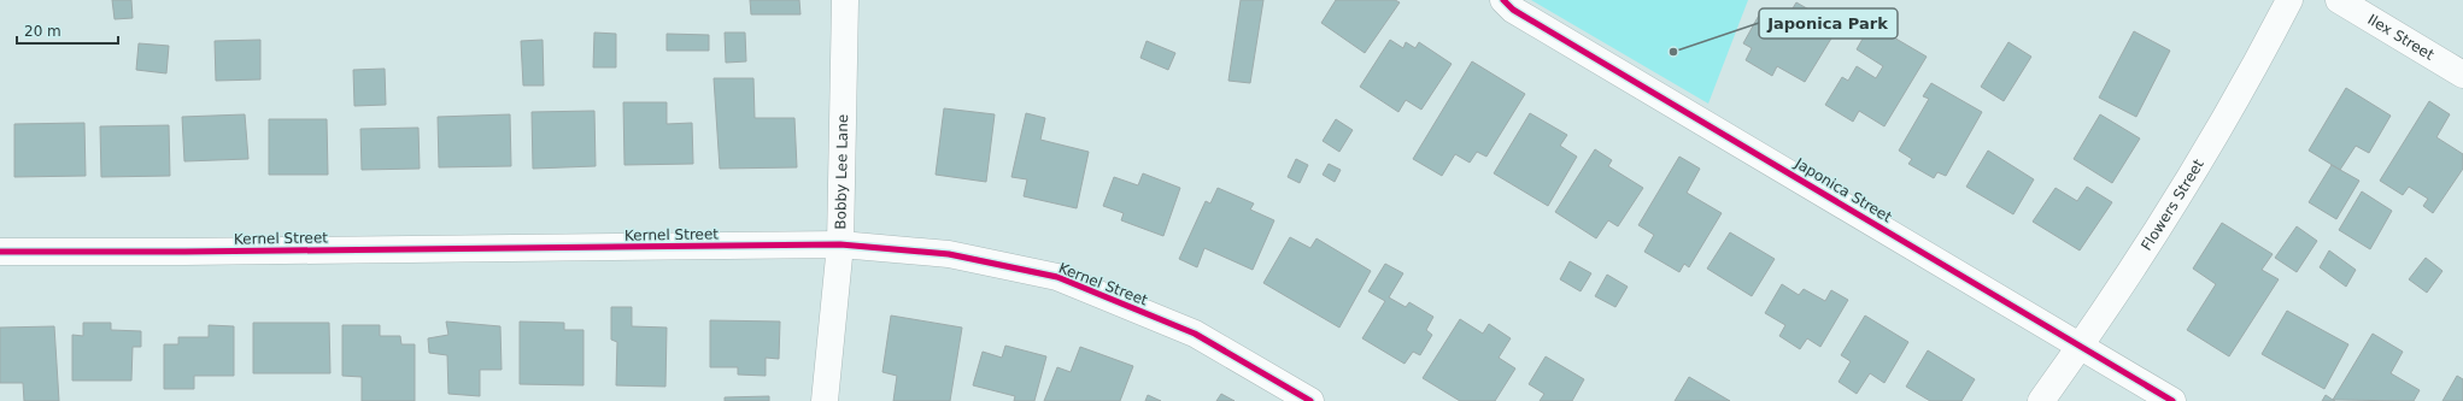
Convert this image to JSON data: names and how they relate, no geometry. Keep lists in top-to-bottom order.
{
  "streets": {
    "street": [
      "Ilex Street",
      "Bobby Lee Lane",
      "Japonica Street",
      "Flowers Street",
      "Kernel Street"
    ]
  },
  "crossings": [
    ["Bobby Lee Lane", "Kernel Street"],
    ["Japonica Street", "Flowers Street"]
  ],
  "places": ["Japonica Park"],
  "scale_bar": "20 m"
}
